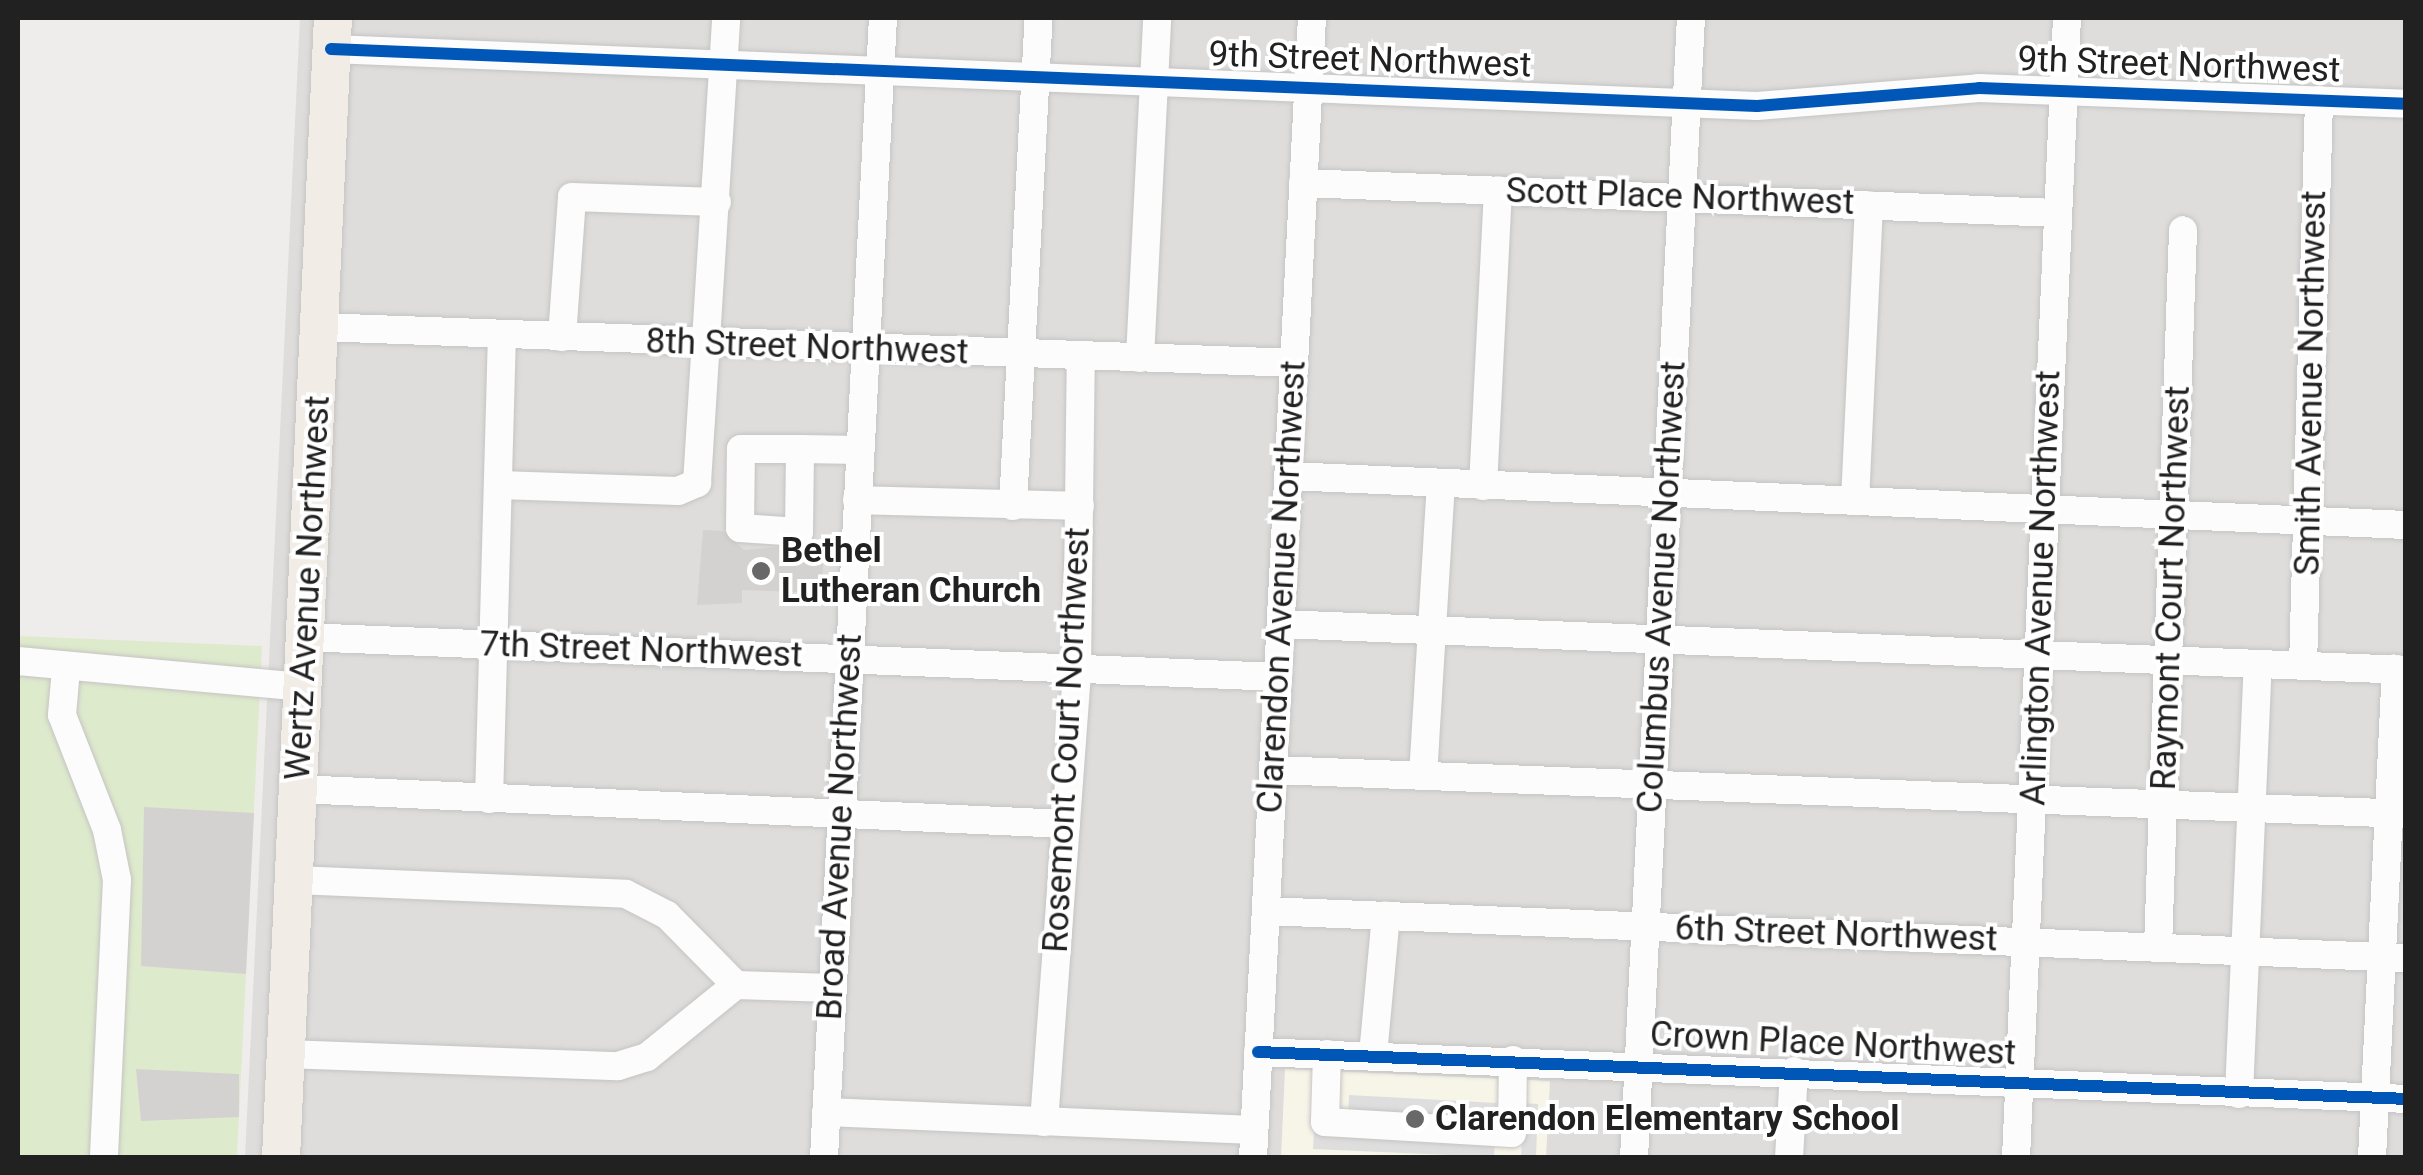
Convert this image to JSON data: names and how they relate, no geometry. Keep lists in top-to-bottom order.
{
  "streets": {
    "main road": ["Wertz Avenue Northwest"],
    "street": [
      "9th Street Northwest",
      "Scott Place Northwest",
      "8th Street Northwest",
      "Smith Avenue Northwest",
      "Clarendon Avenue Northwest",
      "Columbus Avenue Northwest",
      "Arlington Avenue Northwest",
      "Raymont Court Northwest",
      "7th Street Northwest",
      "Rosemont Court Northwest",
      "Broad Avenue Northwest",
      "6th Street Northwest",
      "Crown Place Northwest"
    ]
  },
  "crossings": [
    ["9th Street Northwest", "Smith Avenue Northwest"],
    ["9th Street Northwest", "Clarendon Avenue Northwest"],
    ["9th Street Northwest", "Columbus Avenue Northwest"],
    ["9th Street Northwest", "Wertz Avenue Northwest"],
    ["9th Street Northwest", "Arlington Avenue Northwest"],
    ["9th Street Northwest", "Broad Avenue Northwest"],
    ["Scott Place Northwest", "Clarendon Avenue Northwest"],
    ["Scott Place Northwest", "Columbus Avenue Northwest"],
    ["Scott Place Northwest", "Arlington Avenue Northwest"],
    ["8th Street Northwest", "Clarendon Avenue Northwest"],
    ["8th Street Northwest", "Wertz Avenue Northwest"],
    ["8th Street Northwest", "Rosemont Court Northwest"],
    ["8th Street Northwest", "Broad Avenue Northwest"],
    ["Clarendon Avenue Northwest", "7th Street Northwest"],
    ["Clarendon Avenue Northwest", "6th Street Northwest"],
    ["Clarendon Avenue Northwest", "Crown Place Northwest"],
    ["Columbus Avenue Northwest", "6th Street Northwest"],
    ["Columbus Avenue Northwest", "Crown Place Northwest"],
    ["Wertz Avenue Northwest", "7th Street Northwest"],
    ["Arlington Avenue Northwest", "6th Street Northwest"],
    ["Arlington Avenue Northwest", "Crown Place Northwest"],
    ["Raymont Court Northwest", "6th Street Northwest"],
    ["7th Street Northwest", "Rosemont Court Northwest"],
    ["7th Street Northwest", "Broad Avenue Northwest"]
  ],
  "places": ["Bethel Lutheran Church", "Clarendon Elementary School"]
}
